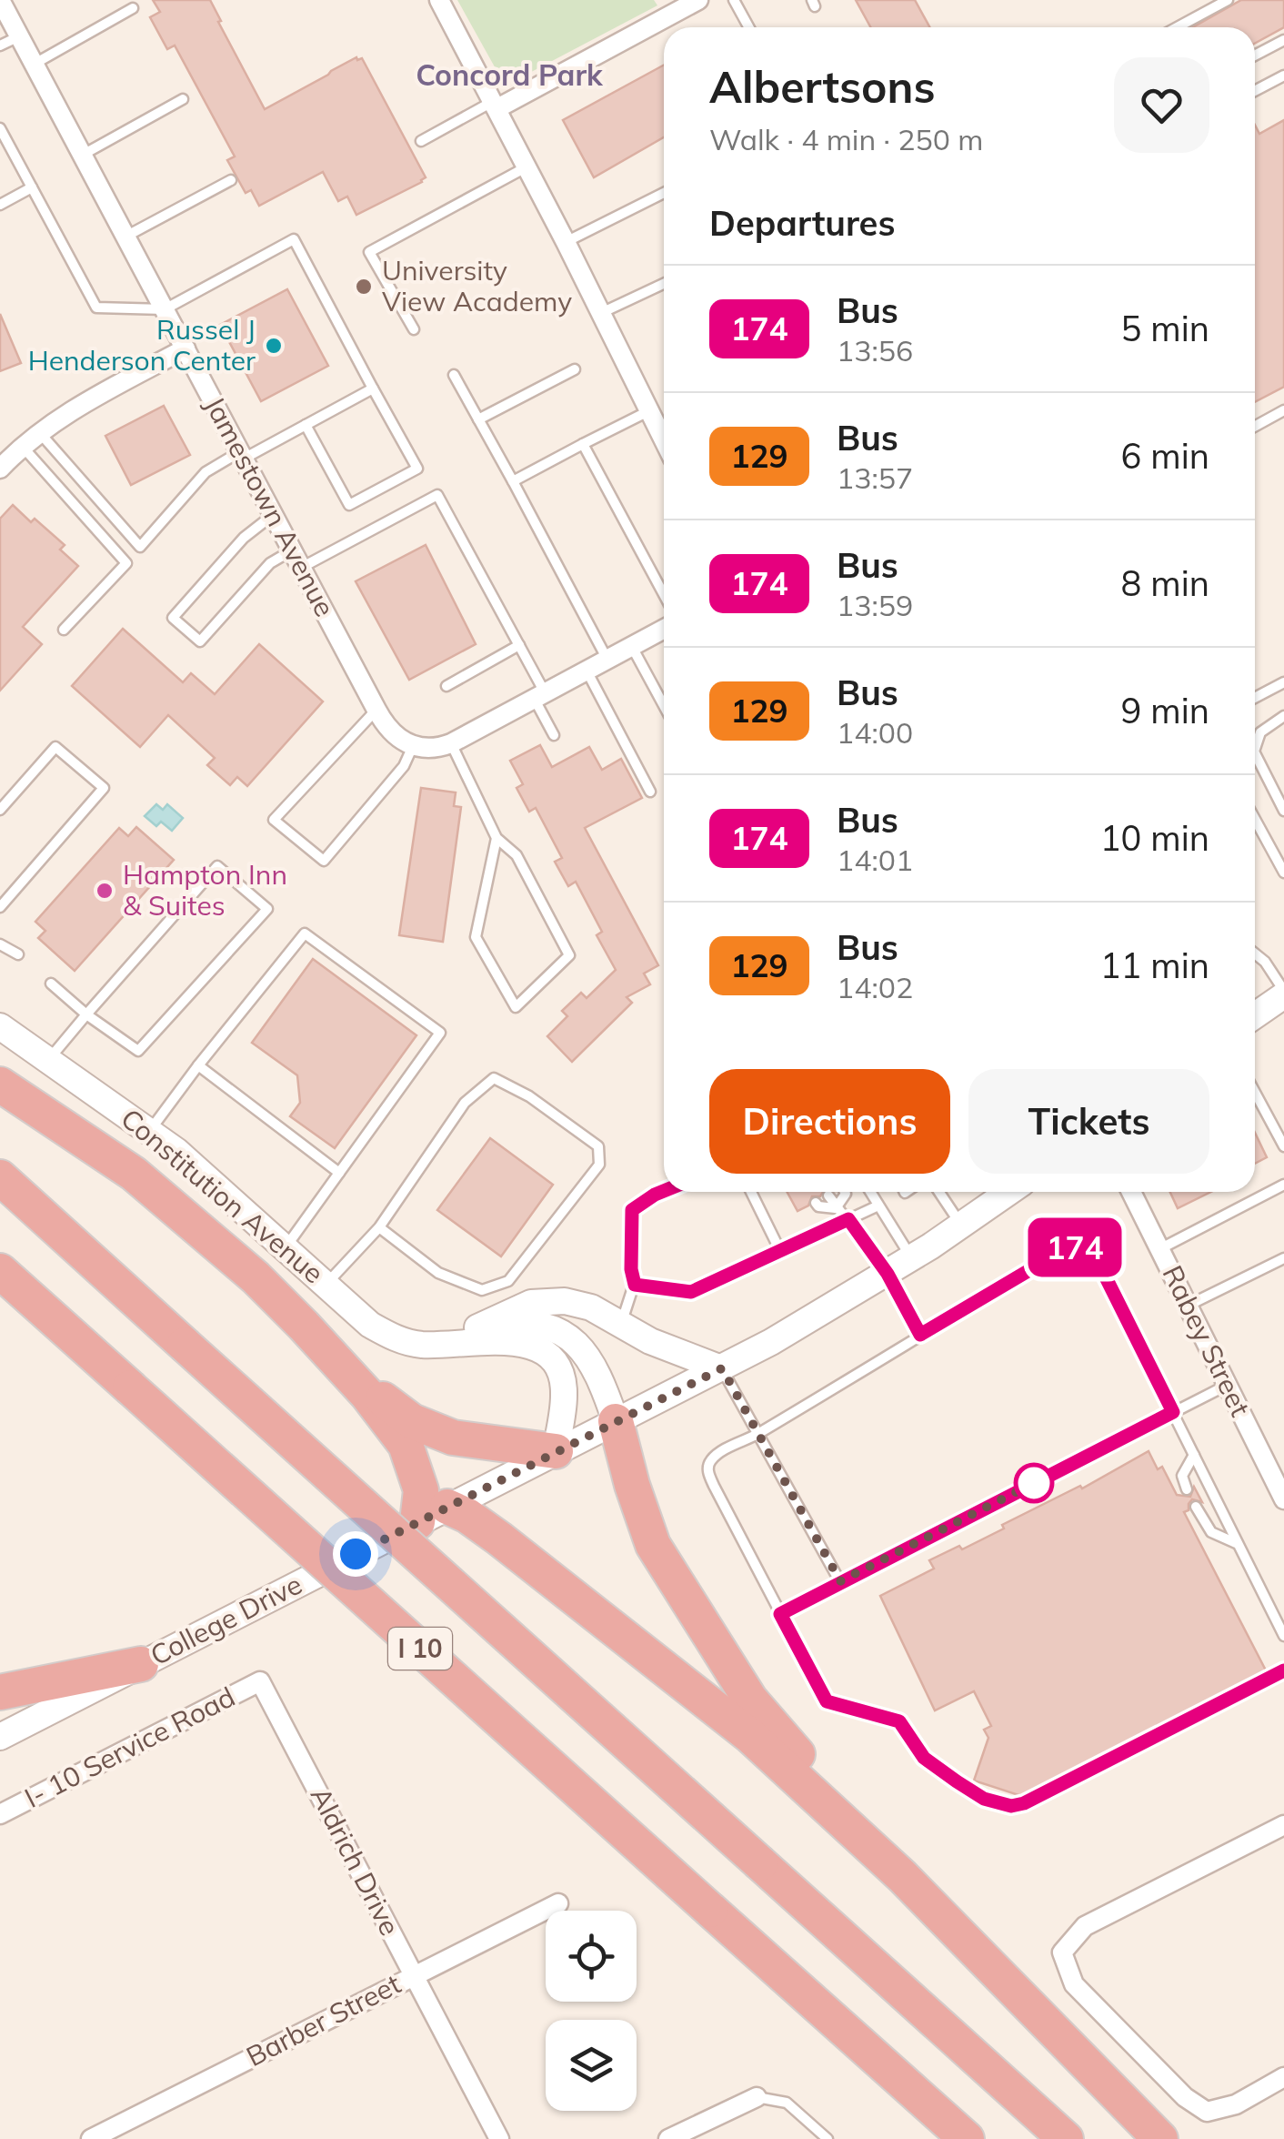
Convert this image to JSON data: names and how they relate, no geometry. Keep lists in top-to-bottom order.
{
  "streets": {
    "highway": ["I 10"],
    "street": [
      "Jamestown Avenue",
      "Constitution Avenue",
      "Rabey Street",
      "College Drive",
      "I- 10 Service Road",
      "Aldrich Drive",
      "Barber Street"
    ]
  },
  "crossings": [
    ["Constitution Avenue", "College Drive"],
    ["I- 10 Service Road", "Aldrich Drive"],
    ["Aldrich Drive", "Barber Street"]
  ],
  "districts": ["Concord Park"],
  "places": ["University View Academy", "Russel J Henderson Center", "Hampton Inn & Suites"],
  "lines": ["bus line 174"],
  "page": {
    "on_map": "174",
    "heading": [
      ["Albertsons", "Walk · 4 min · 250 m"],
      "Departures"
    ],
    "list": [
      {
        "mark": "174",
        "name": "Bus",
        "note": "13:56",
        "value": "5 min"
      },
      {
        "mark": "129",
        "name": "Bus",
        "note": "13:57",
        "value": "6 min"
      },
      {
        "mark": "174",
        "name": "Bus",
        "note": "13:59",
        "value": "8 min"
      },
      {
        "mark": "129",
        "name": "Bus",
        "note": "14:00",
        "value": "9 min"
      },
      {
        "mark": "174",
        "name": "Bus",
        "note": "14:01",
        "value": "10 min"
      },
      {
        "mark": "129",
        "name": "Bus",
        "note": "14:02",
        "value": "11 min"
      }
    ],
    "buttons": ["Directions", "Tickets"]
  }
}
